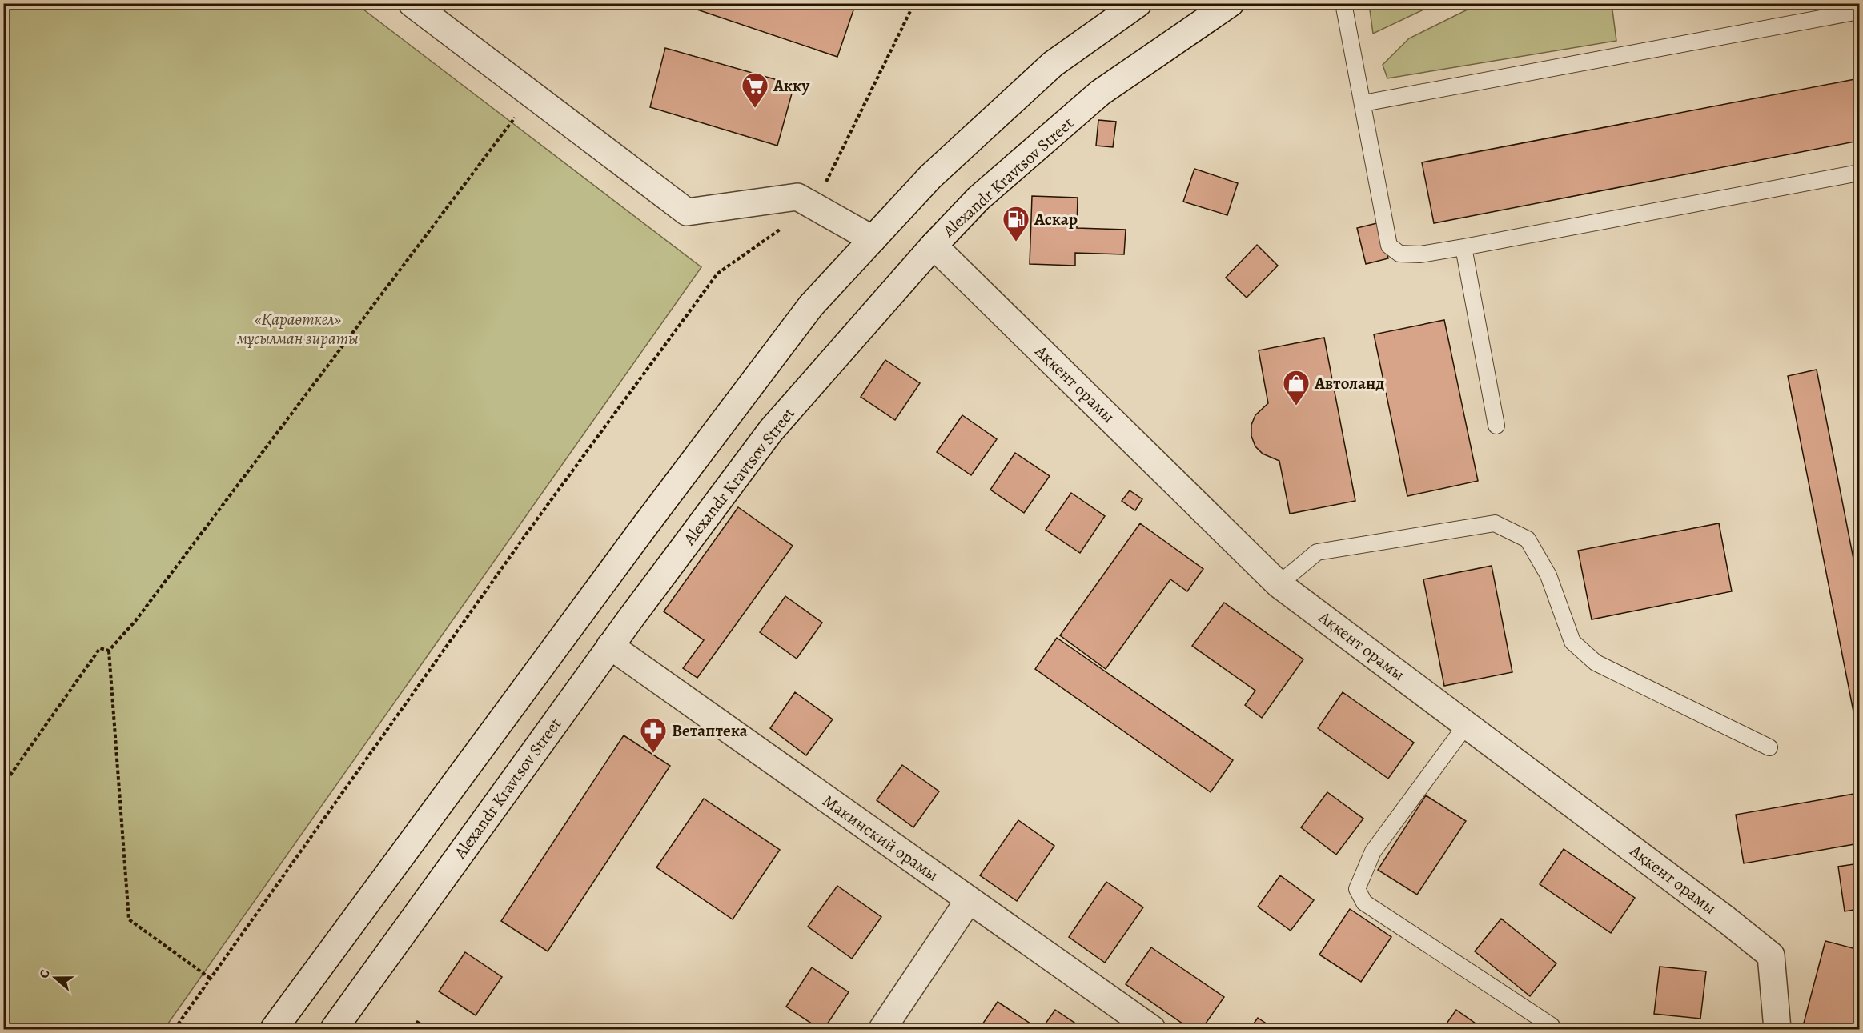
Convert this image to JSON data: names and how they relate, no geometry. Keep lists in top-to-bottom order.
{
  "streets": {
    "main road": ["Alexandr Kravtsov Street", "Ақкент орамы", "Макинский орамы"]
  },
  "crossings": [
    ["Alexandr Kravtsov Street", "Ақкент орамы"],
    ["Alexandr Kravtsov Street", "Макинский орамы"]
  ],
  "parks": ["«Қараөткел» мұсылман зираты"],
  "places": {
    "supermarket": ["Акку"],
    "fuel station": ["Аскар"],
    "shop": ["Автоланд"],
    "pharmacy": ["Ветаптека"]
  },
  "north": "left"
}
